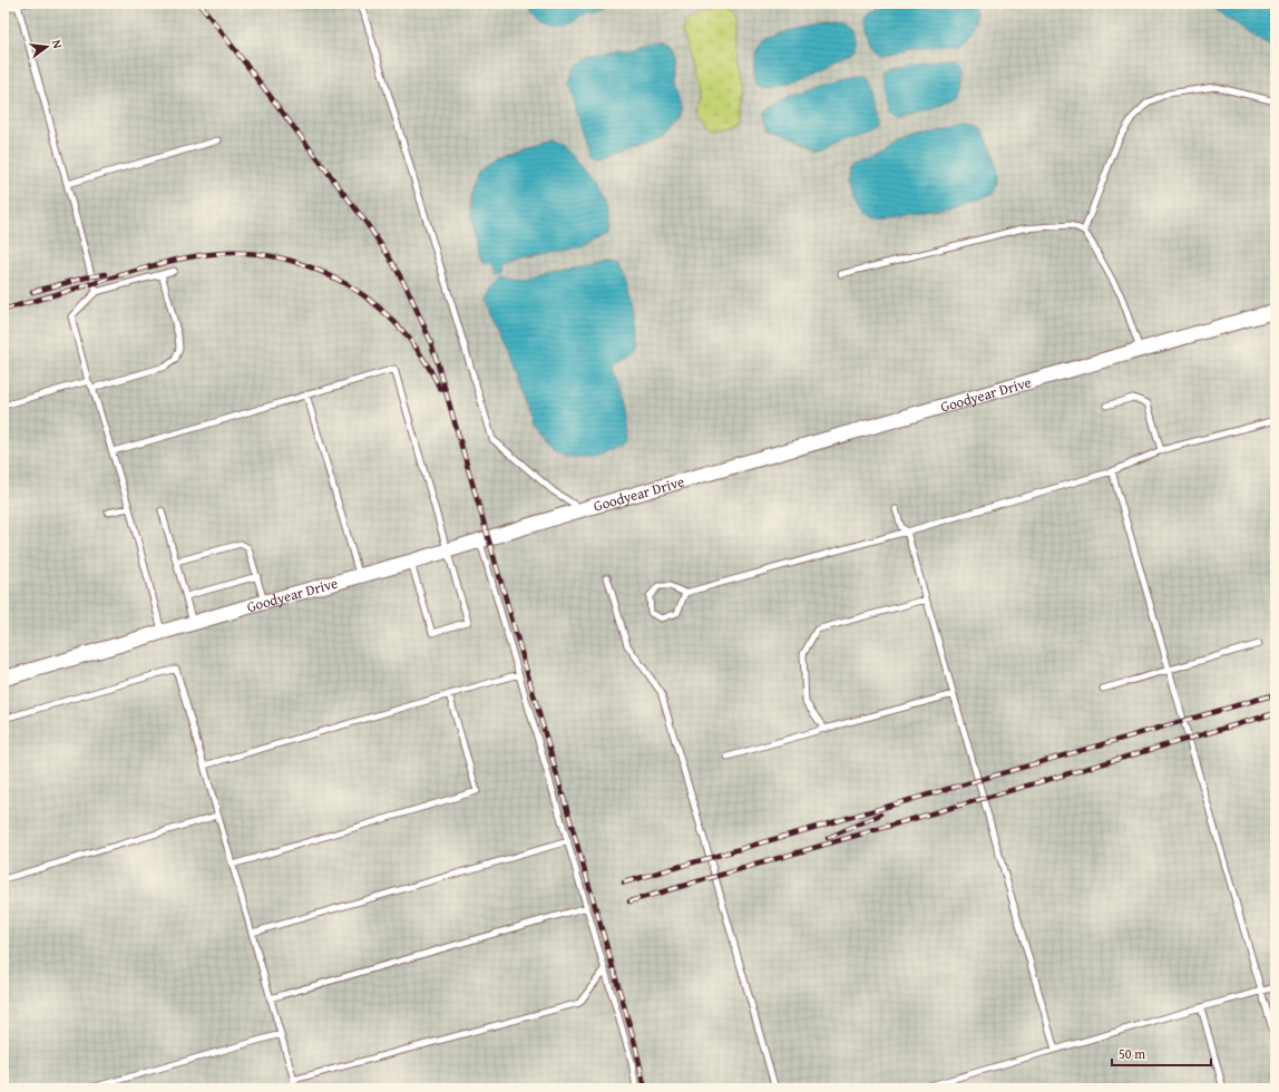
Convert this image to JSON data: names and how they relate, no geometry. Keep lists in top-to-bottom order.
{
  "streets": {
    "street": ["Goodyear Drive"]
  },
  "scale_bar": "50 m",
  "north": "right"
}
